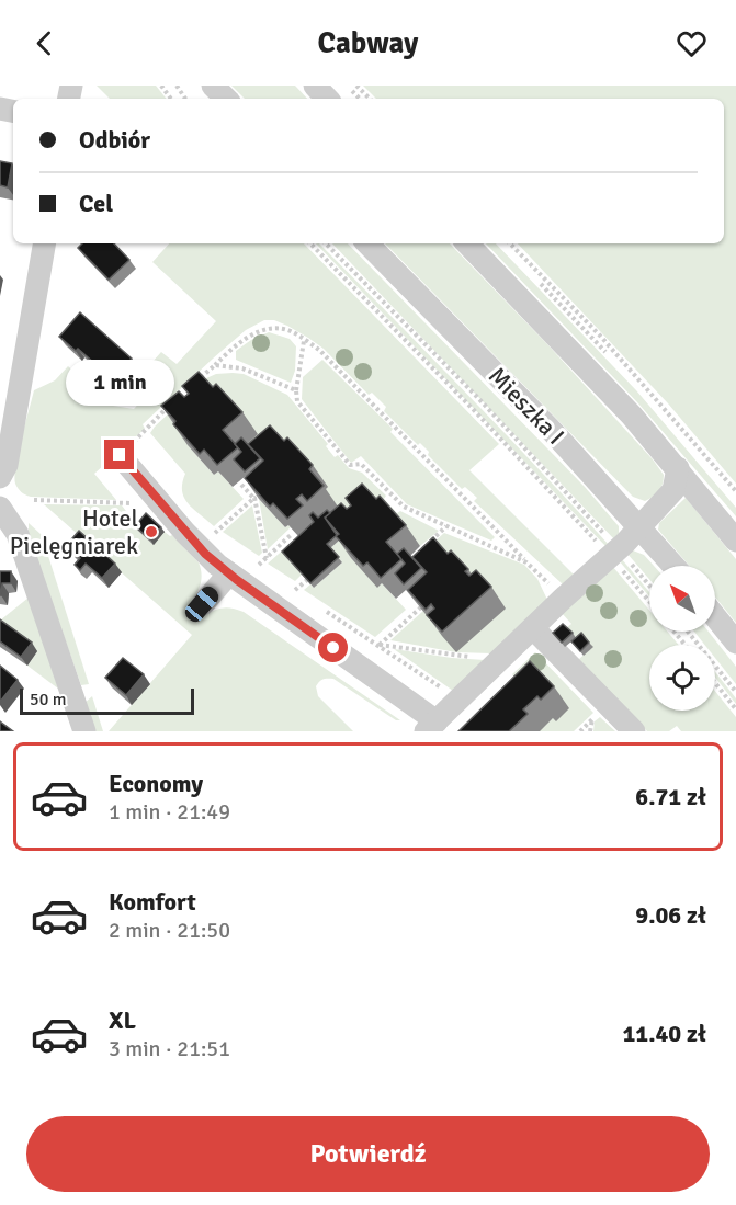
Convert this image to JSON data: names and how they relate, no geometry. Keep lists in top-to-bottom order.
{
  "streets": {
    "street": ["Mieszka I"]
  },
  "places": ["Hotel Pielęgniarek"],
  "scale_bar": "50 m",
  "north": "top left",
  "page": {
    "header": "Cabway",
    "banner": ["Odbiór", "Cel"],
    "bubble": "1 min",
    "scale": "50 m",
    "list": [
      {
        "name": "Economy",
        "note": "1 min · 21:49",
        "value": "6.71 zł"
      },
      {
        "name": "Komfort",
        "note": "2 min · 21:50",
        "value": "9.06 zł"
      },
      {
        "name": "XL",
        "note": "3 min · 21:51",
        "value": "11.40 zł"
      }
    ],
    "buttons": "Potwierdź"
  }
}
